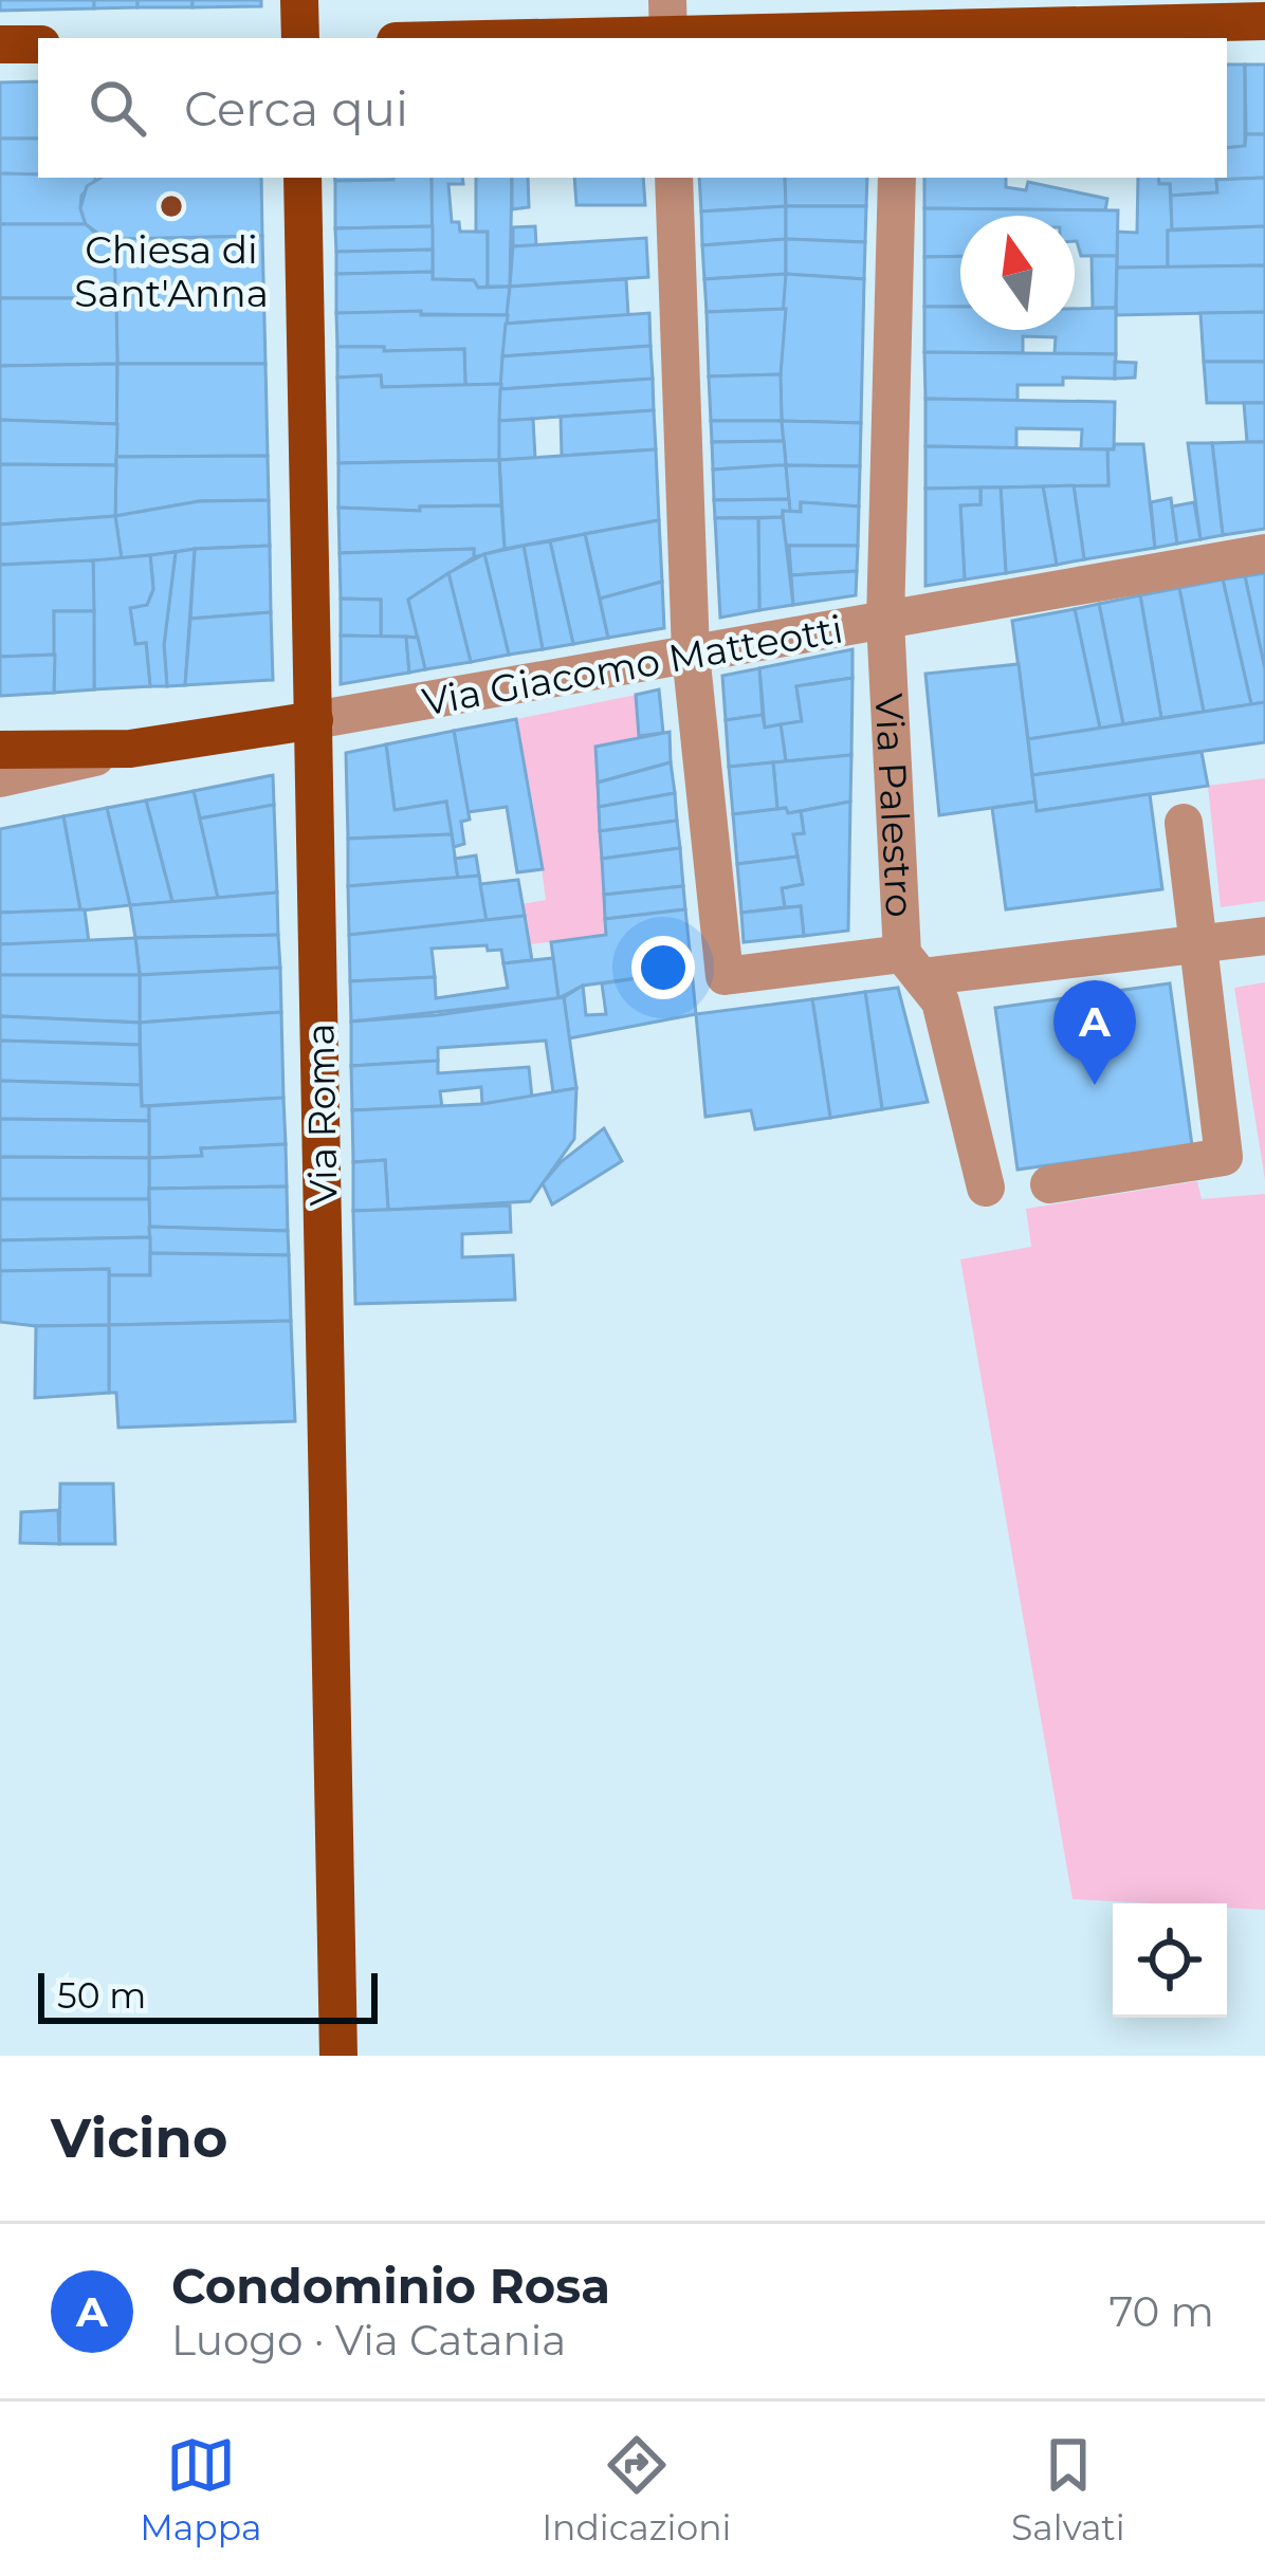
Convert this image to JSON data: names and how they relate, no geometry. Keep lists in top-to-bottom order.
{
  "streets": {
    "main road": ["Via Giacomo Matteotti", "Via Roma"],
    "street": ["Via Palestro"]
  },
  "crossings": [
    ["Via Giacomo Matteotti", "Via Palestro"],
    ["Via Giacomo Matteotti", "Via Roma"]
  ],
  "places": ["Chiesa di Sant'Anna"],
  "scale_bar": "50 m",
  "north": "top",
  "page": {
    "search": "Cerca qui",
    "pins": "A",
    "scale": "50 m",
    "heading": "Vicino",
    "list": [
      {
        "mark": "A",
        "name": "Condominio Rosa",
        "note": "Luogo · Via Catania",
        "value": "70 m"
      }
    ],
    "nav": ["Mappa", "Indicazioni", "Salvati"]
  }
}
